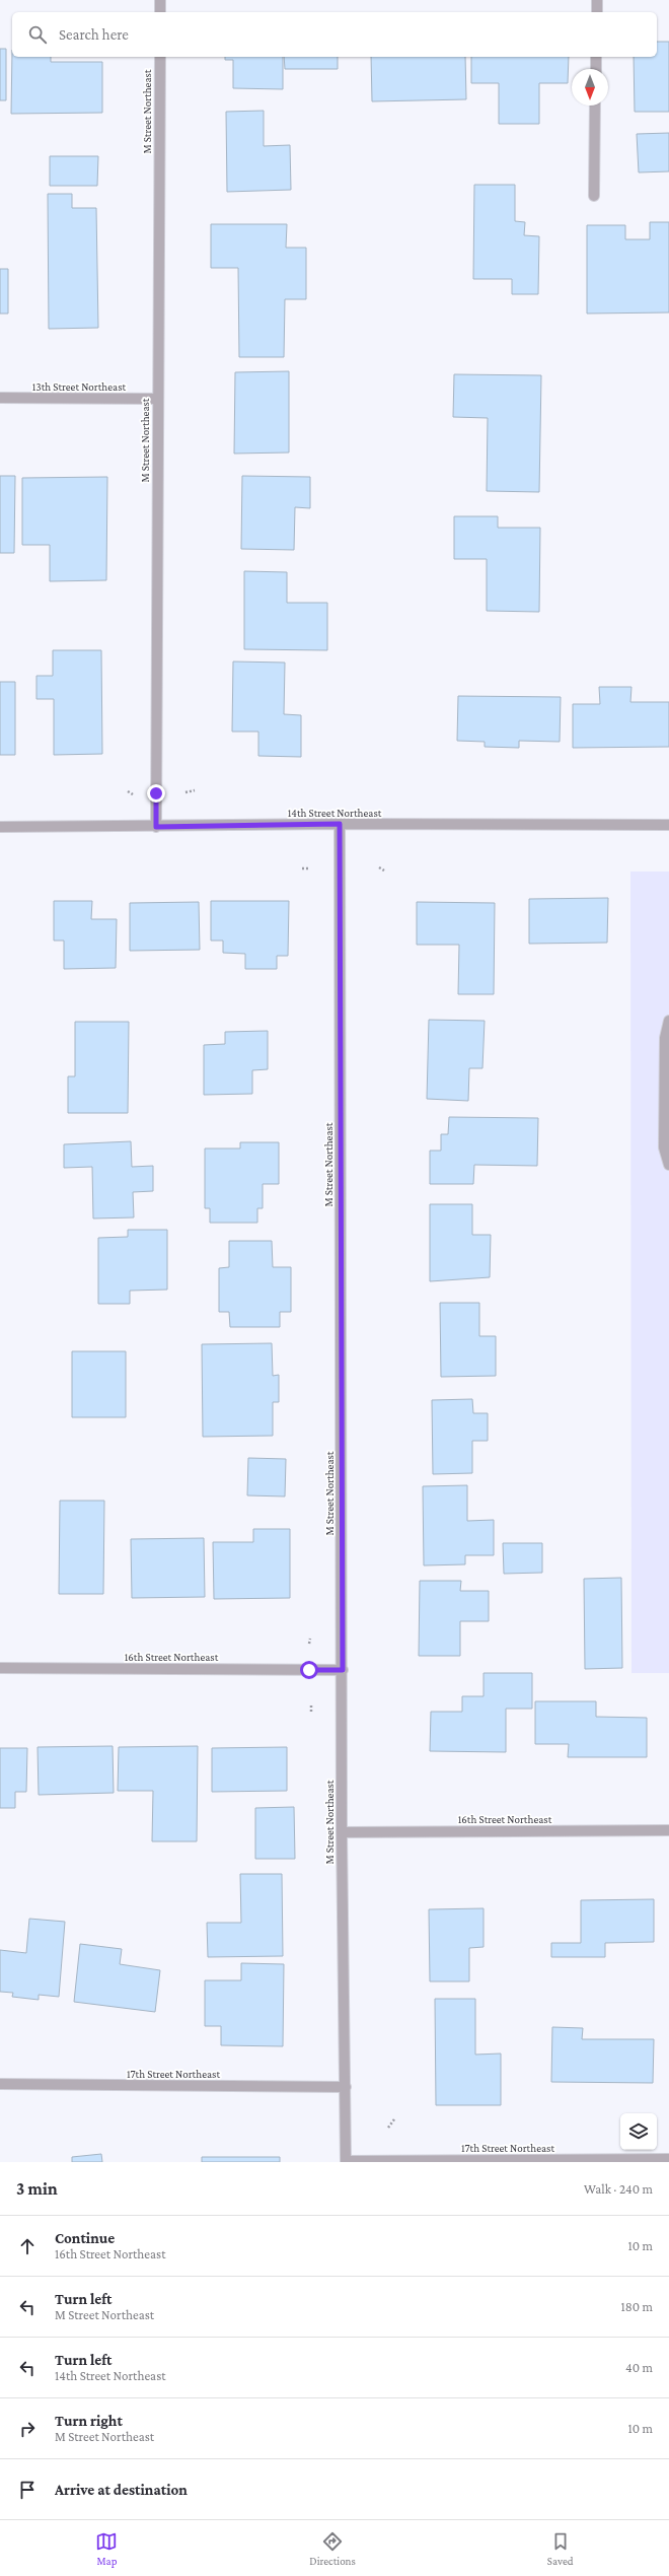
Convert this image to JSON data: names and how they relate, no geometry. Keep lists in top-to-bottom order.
{
  "streets": {
    "street": [
      "M Street Northeast",
      "13th Street Northeast",
      "14th Street Northeast",
      "16th Street Northeast",
      "17th Street Northeast"
    ]
  },
  "crossings": [
    ["M Street Northeast", "13th Street Northeast"],
    ["M Street Northeast", "14th Street Northeast"],
    ["M Street Northeast", "16th Street Northeast"],
    ["M Street Northeast", "17th Street Northeast"]
  ],
  "north": "bottom",
  "page": {
    "search": "Search here",
    "heading": ["3 min", "Walk · 240 m"],
    "list": [
      ["Continue", "16th Street Northeast", "10 m"],
      ["Turn left", "M Street Northeast", "180 m"],
      ["Turn left", "14th Street Northeast", "40 m"],
      ["Turn right", "M Street Northeast", "10 m"],
      "Arrive at destination"
    ],
    "nav": ["Map", "Directions", "Saved"]
  }
}
